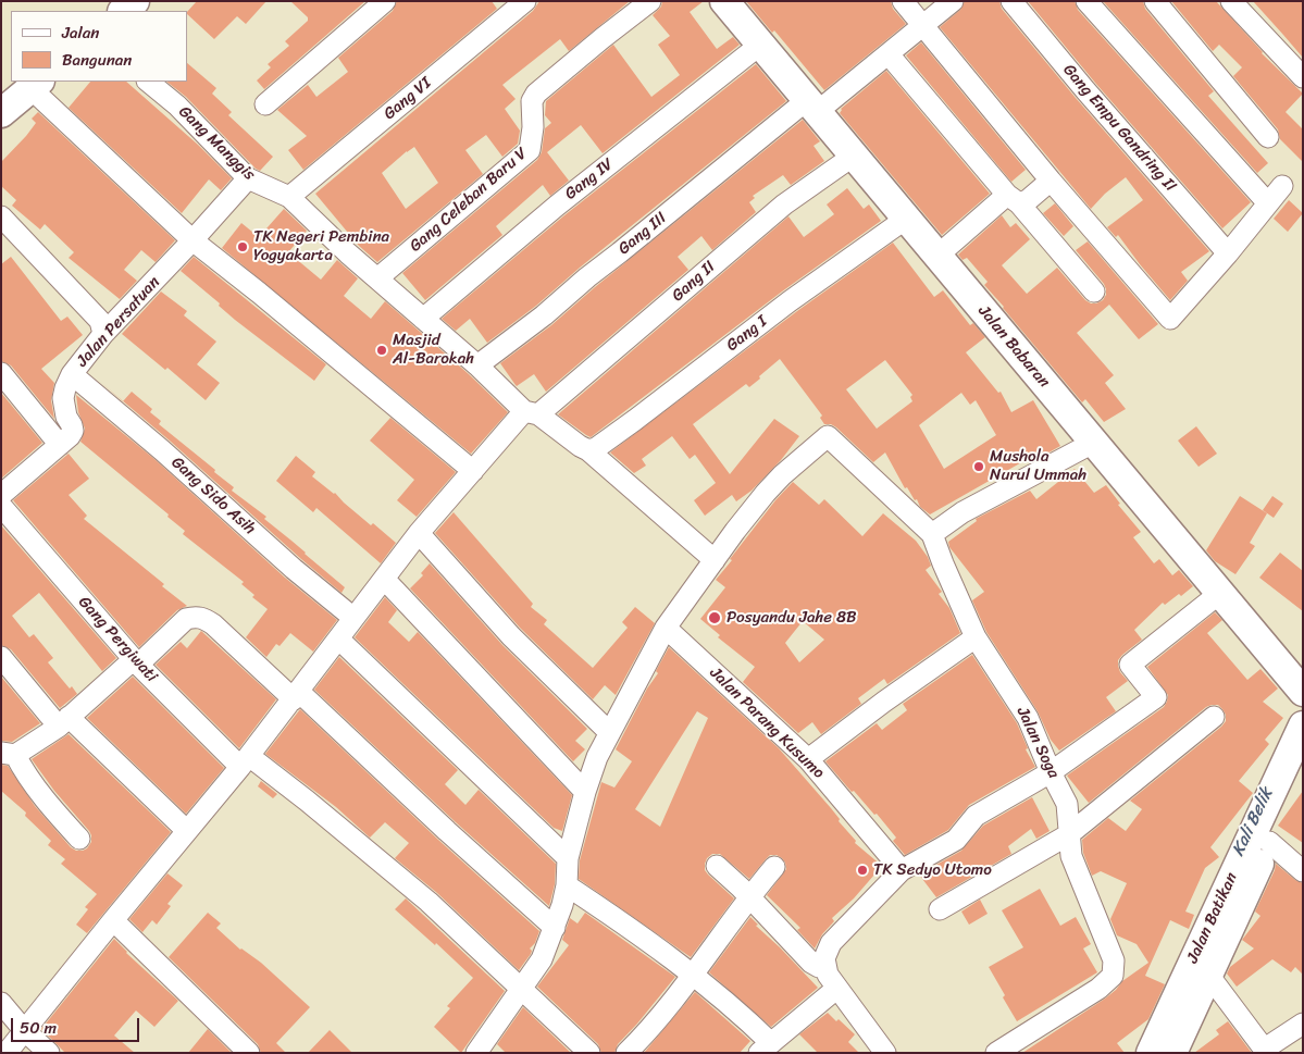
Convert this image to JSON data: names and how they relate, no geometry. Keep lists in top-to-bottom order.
{
  "streets": {
    "street": [
      "Gang VI",
      "Gang Empu Gandring II",
      "Gang Manggis",
      "Gang IV",
      "Gang Celeban Baru V",
      "Gang III",
      "Gang II",
      "Jalan Persatuan",
      "Gang I",
      "Jalan Babaran",
      "Gang Sido Asih",
      "Gang Pergiwati",
      "Jalan Parang Kusumo",
      "Jalan Soga",
      "Jalan Batikan"
    ]
  },
  "crossings": [
    ["Gang VI", "Gang Manggis"],
    ["Gang Manggis", "Gang IV"],
    ["Gang Manggis", "Gang Celeban Baru V"],
    ["Gang Manggis", "Gang III"],
    ["Gang Manggis", "Gang II"],
    ["Gang Manggis", "Jalan Persatuan"],
    ["Gang Manggis", "Gang I"],
    ["Gang IV", "Jalan Babaran"],
    ["Gang III", "Jalan Babaran"],
    ["Gang II", "Jalan Babaran"],
    ["Gang II", "Gang Sido Asih"],
    ["Gang II", "Gang Pergiwati"],
    ["Jalan Persatuan", "Gang Sido Asih"],
    ["Gang I", "Jalan Babaran"]
  ],
  "water": ["Kali Belik"],
  "places": [
    "TK Negeri Pembina Yogyakarta",
    "Masjid Al-Barokah",
    "Mushola Nurul Ummah",
    "Posyandu Jahe 8B",
    "TK Sedyo Utomo"
  ],
  "legend": ["Jalan", "Bangunan"],
  "scale_bar": "50 m"
}
